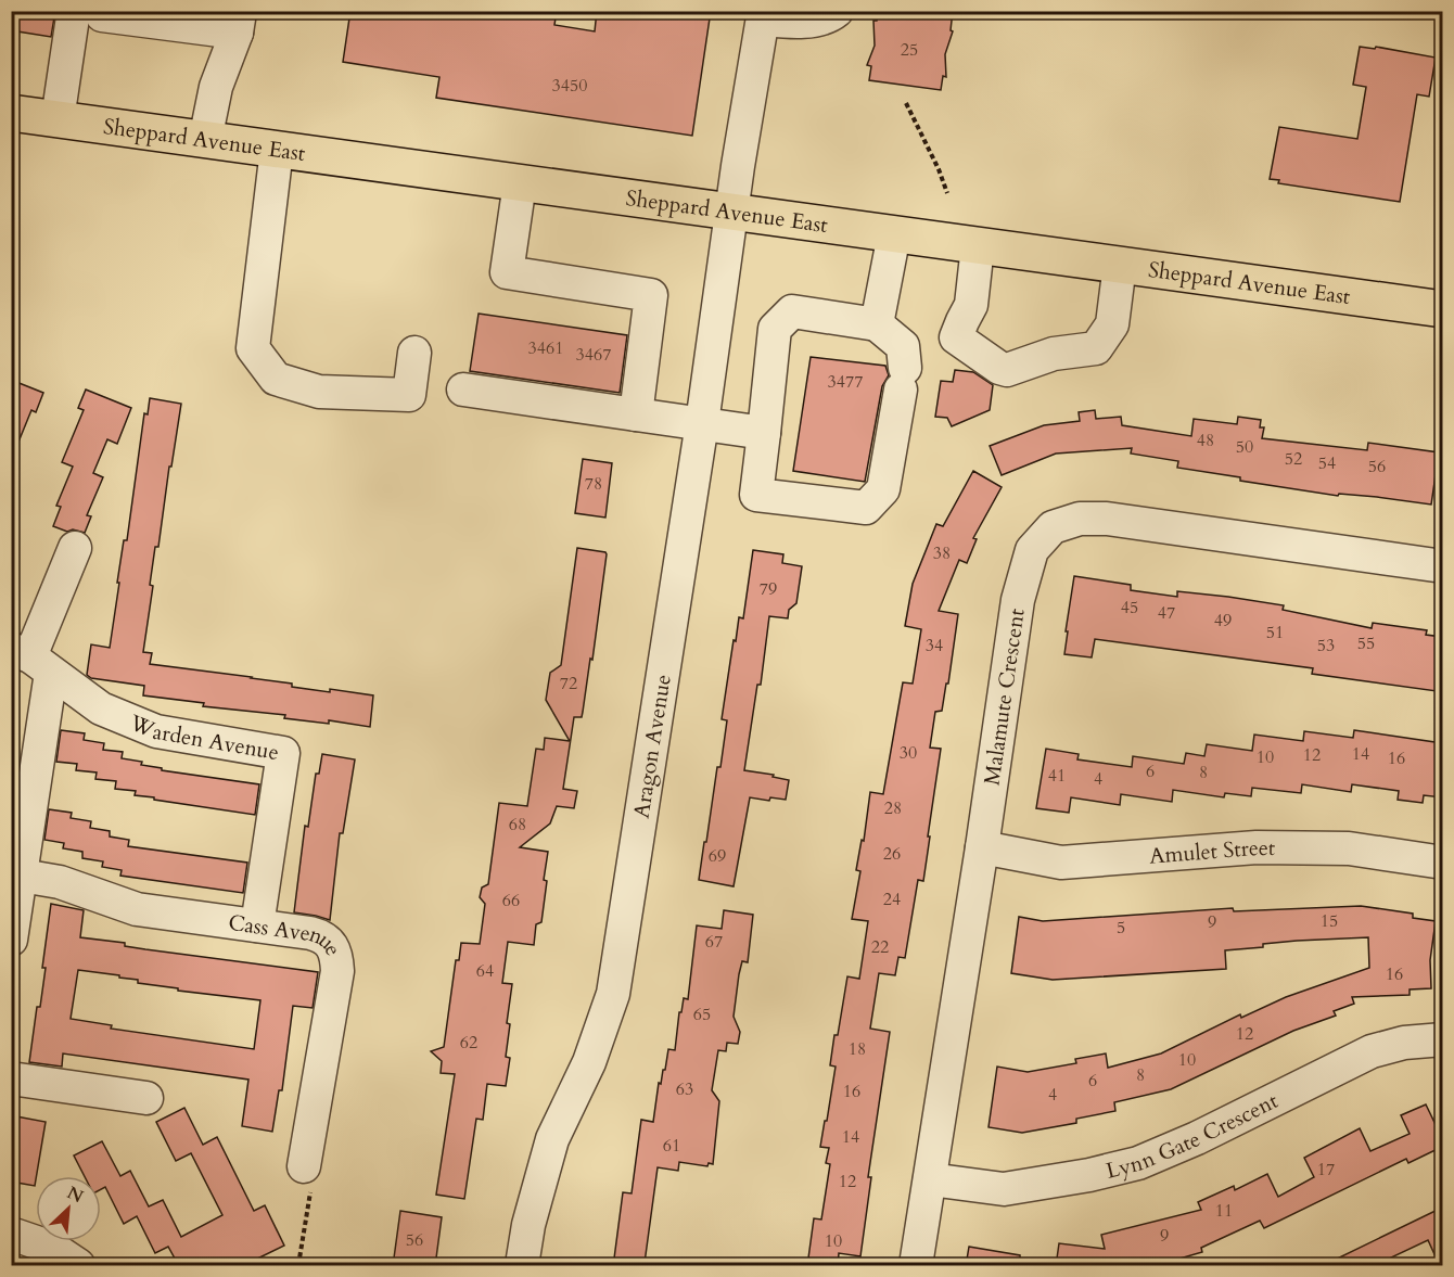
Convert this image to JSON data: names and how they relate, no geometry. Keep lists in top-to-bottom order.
{
  "streets": {
    "main road": ["Sheppard Avenue East"],
    "street": [
      "Malamute Crescent",
      "Warden Avenue",
      "Aragon Avenue",
      "Amulet Street",
      "Cass Avenue",
      "Lynn Gate Crescent"
    ]
  },
  "crossings": [
    ["Sheppard Avenue East", "Aragon Avenue"],
    ["Malamute Crescent", "Amulet Street"],
    ["Malamute Crescent", "Lynn Gate Crescent"],
    ["Warden Avenue", "Cass Avenue"]
  ],
  "house_numbers": [
    "25",
    "3450",
    "3461",
    "3467",
    "3477",
    "48",
    "50",
    "52",
    "54",
    "56",
    "78",
    "38",
    "79",
    "45",
    "47",
    "49",
    "51",
    "55",
    "34",
    "53",
    "72",
    "30",
    "14",
    "12",
    "10",
    "16",
    "6",
    "8",
    "41",
    "4",
    "28",
    "68",
    "26",
    "69",
    "24",
    "66",
    "15",
    "9",
    "5",
    "67",
    "22",
    "64",
    "16",
    "65",
    "12",
    "62",
    "18",
    "10",
    "8",
    "6",
    "63",
    "16",
    "4",
    "14",
    "61",
    "17",
    "12",
    "11",
    "9",
    "56",
    "10"
  ],
  "north": "top right"
}
